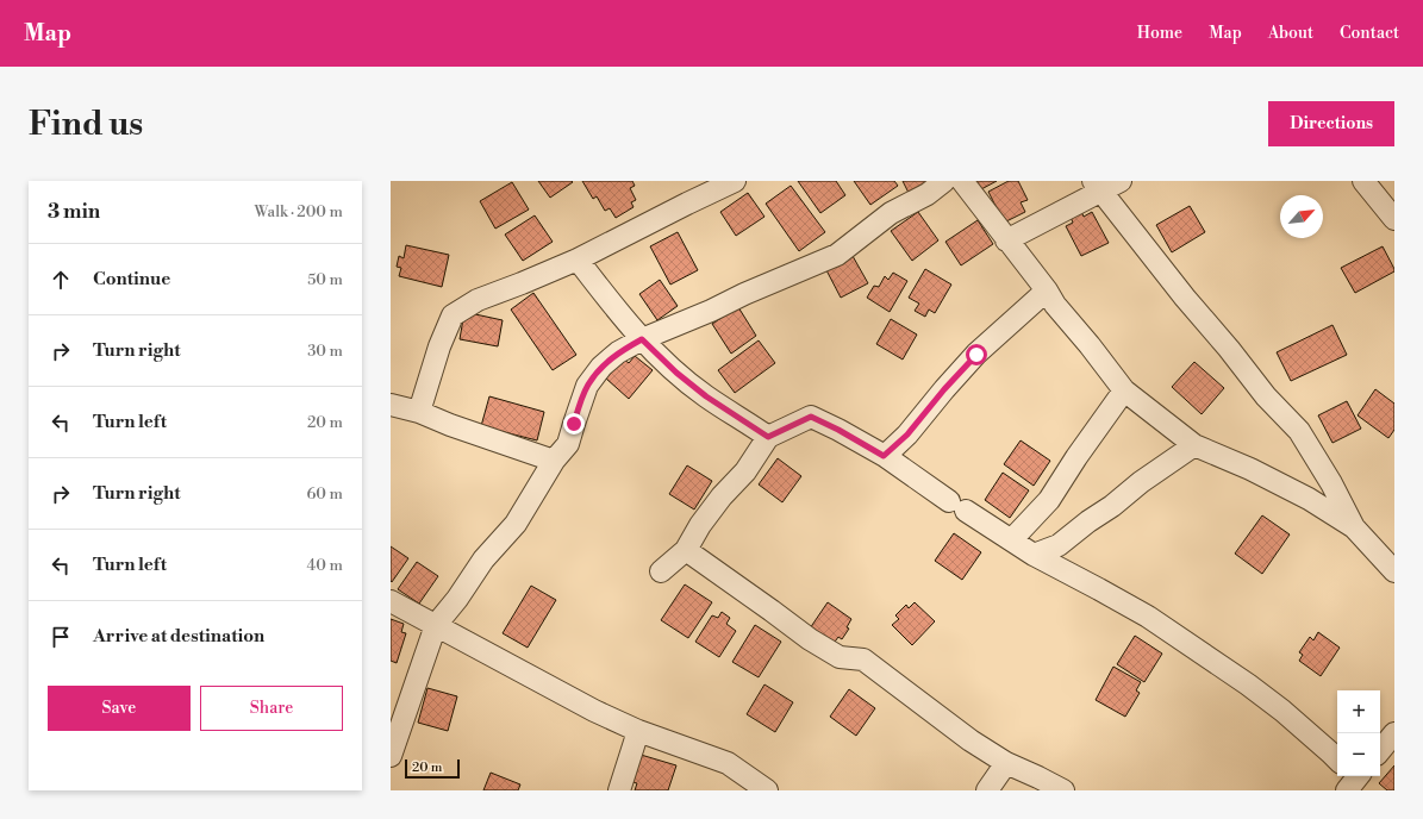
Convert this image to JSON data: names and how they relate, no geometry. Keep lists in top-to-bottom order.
{
  "scale_bar": "20 m",
  "north": "top right",
  "page": {
    "header": "Map",
    "nav": [
      "Home",
      "Map",
      "About",
      "Contact"
    ],
    "buttons": [
      "Directions",
      ["Save", "Share"]
    ],
    "title": "Find us",
    "heading": ["3 min", "Walk · 200 m"],
    "list": [
      ["Continue", "50 m"],
      ["Turn right", "30 m"],
      ["Turn left", "20 m"],
      ["Turn right", "60 m"],
      ["Turn left", "40 m"],
      "Arrive at destination"
    ],
    "map_buttons": ["+", "−"],
    "scale": "20 m"
  }
}
